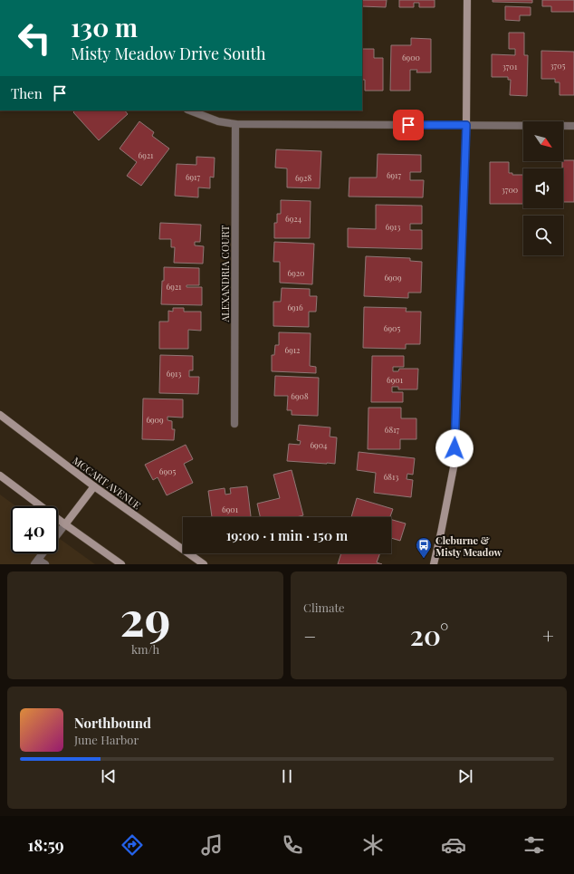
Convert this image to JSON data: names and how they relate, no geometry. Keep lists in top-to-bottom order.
{
  "streets": {
    "street": ["ALEXANDRIA COURT", "MCCART AVENUE"]
  },
  "places": {
    "bus stop": ["Cleburne & Misty Meadow"]
  },
  "house_numbers": [
    "6900",
    "3705",
    "3701",
    "6921",
    "6917",
    "6917",
    "6928",
    "3700",
    "6924",
    "6913",
    "6920",
    "6909",
    "6921",
    "6916",
    "6905",
    "6912",
    "6913",
    "6901",
    "6908",
    "6909",
    "6817",
    "6904",
    "6905",
    "6813",
    "6901"
  ],
  "north": "bottom right",
  "page": {
    "turn": ["130 m", "Misty Meadow Drive South"],
    "then": "Then",
    "limit": "40",
    "trip": "19:00 · 1 min · 150 m",
    "tile": [
      ["29", "km/h"],
      "Climate"
    ],
    "heat": ["−", "20°", "+"],
    "song": ["Northbound", "June Harbor"],
    "tabs": "18:59"
  }
}
